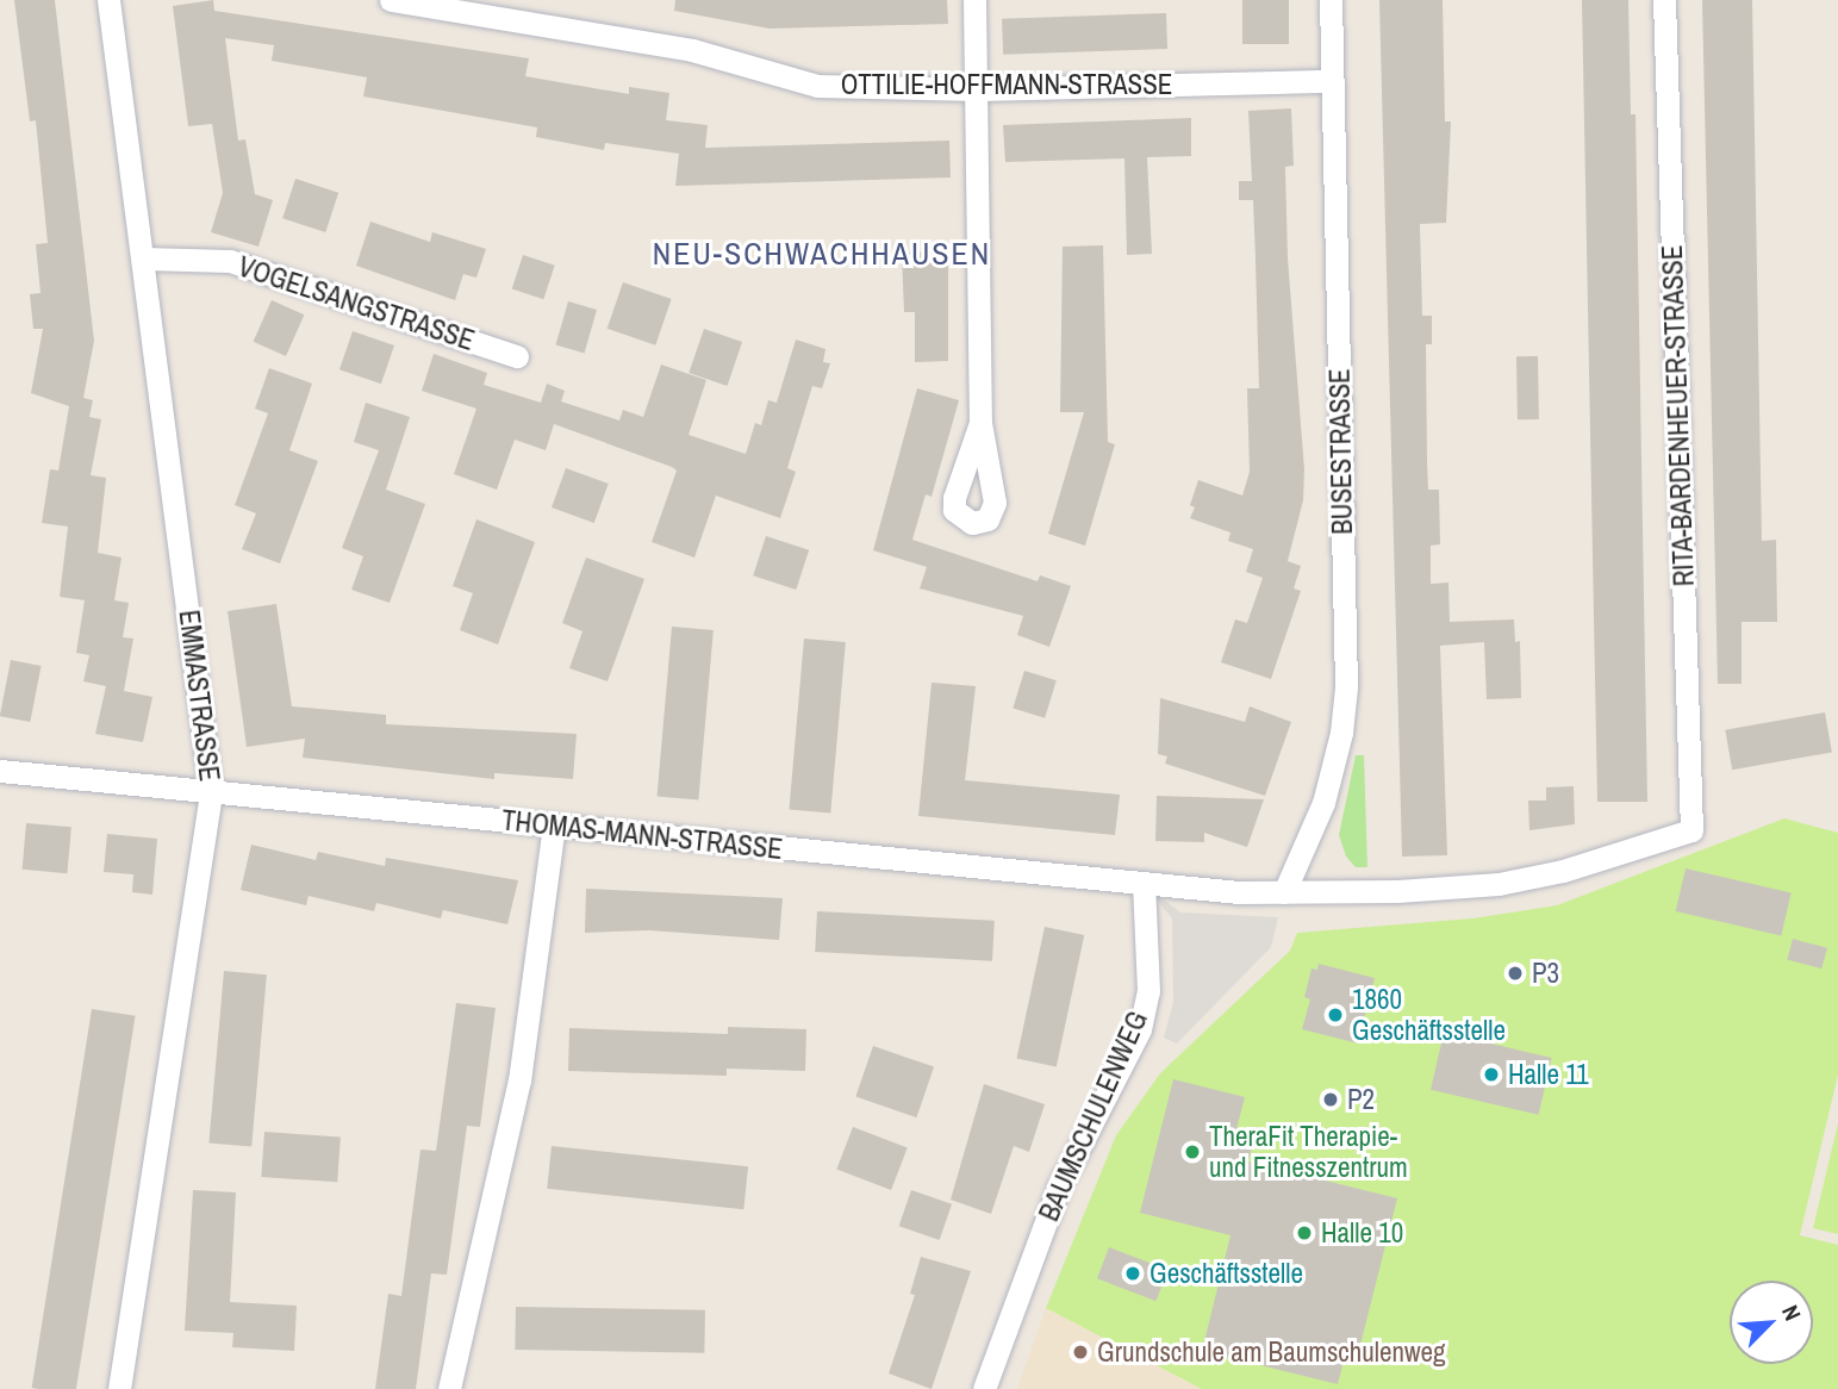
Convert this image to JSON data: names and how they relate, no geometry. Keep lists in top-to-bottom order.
{
  "streets": {
    "street": [
      "OTTILIE-HOFFMANN-STRASSE",
      "VOGELSANGSTRASSE",
      "RITA-BARDENHEUER-STRASSE",
      "BUSESTRASSE",
      "EMMASTRASSE",
      "THOMAS-MANN-STRASSE",
      "BAUMSCHULENWEG"
    ]
  },
  "crossings": [
    ["OTTILIE-HOFFMANN-STRASSE", "BUSESTRASSE"],
    ["VOGELSANGSTRASSE", "EMMASTRASSE"],
    ["RITA-BARDENHEUER-STRASSE", "THOMAS-MANN-STRASSE"],
    ["BUSESTRASSE", "THOMAS-MANN-STRASSE"],
    ["EMMASTRASSE", "THOMAS-MANN-STRASSE"],
    ["THOMAS-MANN-STRASSE", "BAUMSCHULENWEG"]
  ],
  "districts": ["NEU-SCHWACHHAUSEN"],
  "places": [
    "P3",
    "1860 Geschäftsstelle",
    "Halle 11",
    "P2",
    "TheraFit Therapie- und Fitnesszentrum",
    "Halle 10",
    "Geschäftsstelle",
    "Grundschule am Baumschulenweg"
  ],
  "north": "top right"
}
